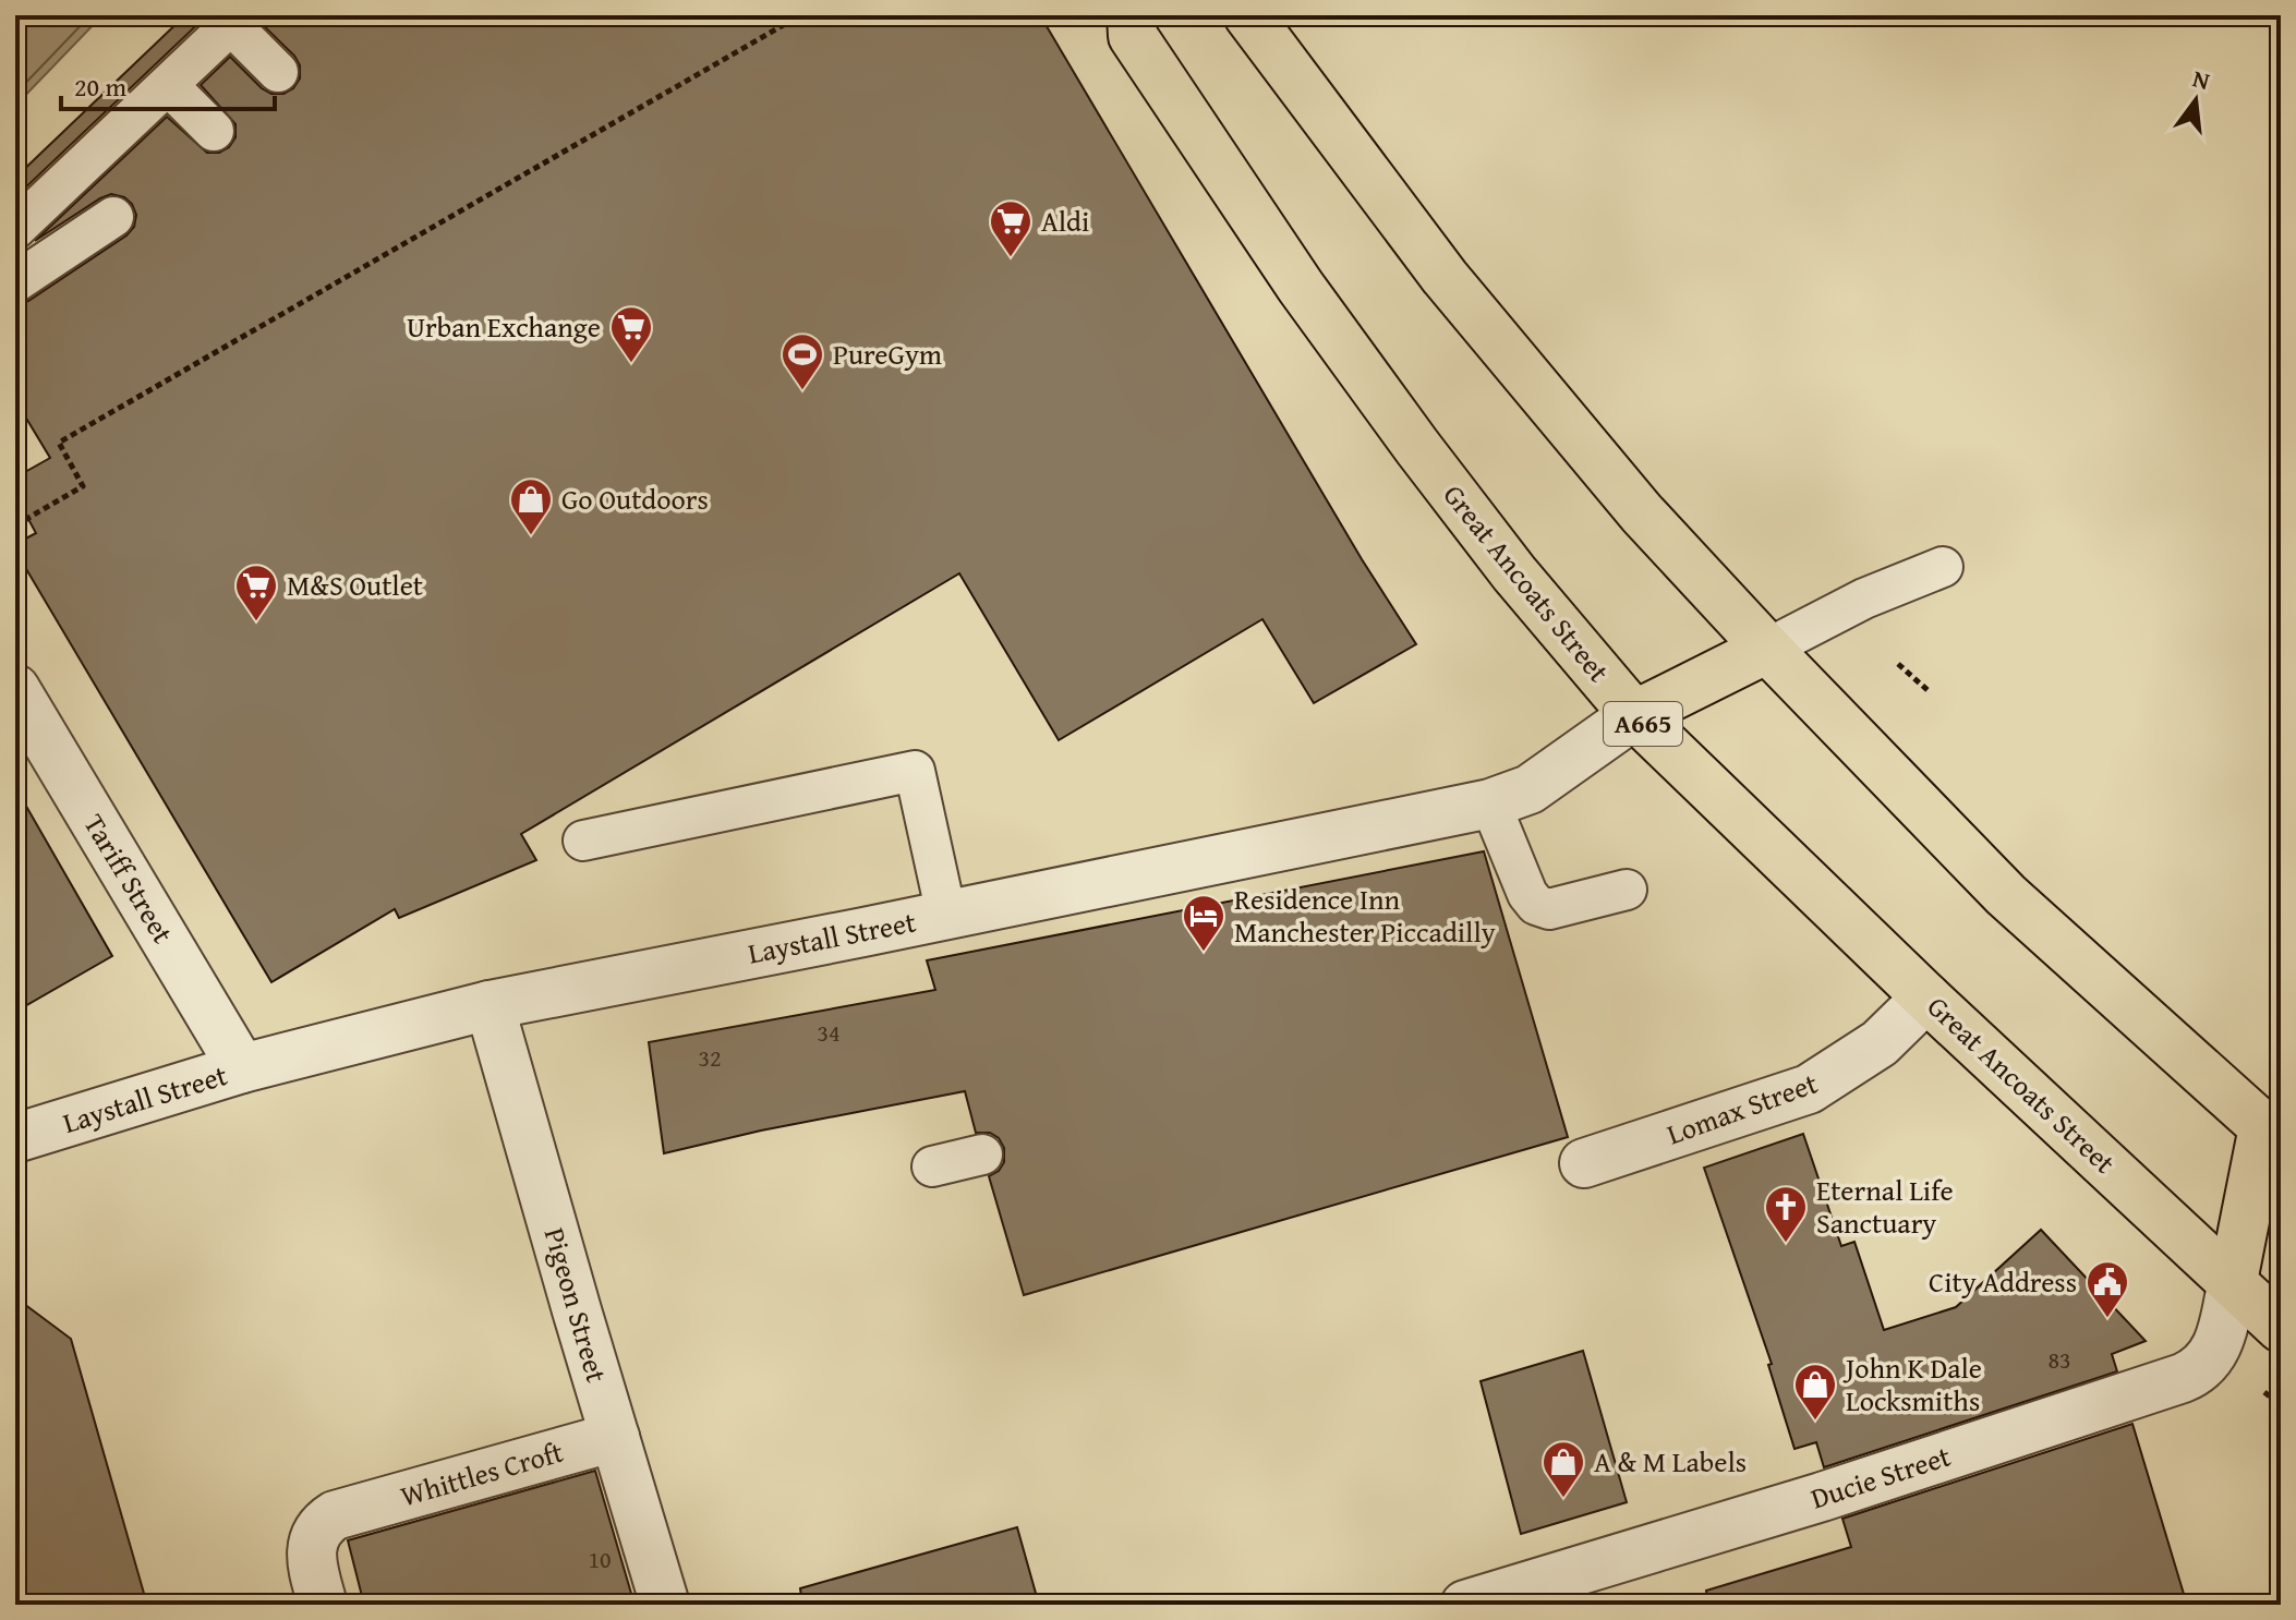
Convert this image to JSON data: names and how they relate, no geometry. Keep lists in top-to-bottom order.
{
  "streets": {
    "highway": ["Great Ancoats Street", "A665"],
    "street": [
      "Tariff Street",
      "Laystall Street",
      "Lomax Street",
      "Pigeon Street",
      "Whittles Croft",
      "Ducie Street"
    ]
  },
  "crossings": [
    ["Great Ancoats Street", "Laystall Street"],
    ["Great Ancoats Street", "Lomax Street"],
    ["Great Ancoats Street", "Ducie Street"],
    ["Tariff Street", "Laystall Street"],
    ["Laystall Street", "Pigeon Street"],
    ["Pigeon Street", "Whittles Croft"]
  ],
  "places": {
    "supermarket": ["Aldi", "Urban Exchange", "M&S Outlet"],
    "sports": ["PureGym"],
    "shop": ["Go Outdoors", "John K Dale Locksmiths", "A & M Labels"],
    "hotel": ["Residence Inn Manchester Piccadilly"],
    "church": ["Eternal Life Sanctuary"],
    "public building": ["City Address"]
  },
  "house_numbers": [
    "34",
    "32",
    "83",
    "10"
  ],
  "scale_bar": "20 m",
  "north": "top"
}
